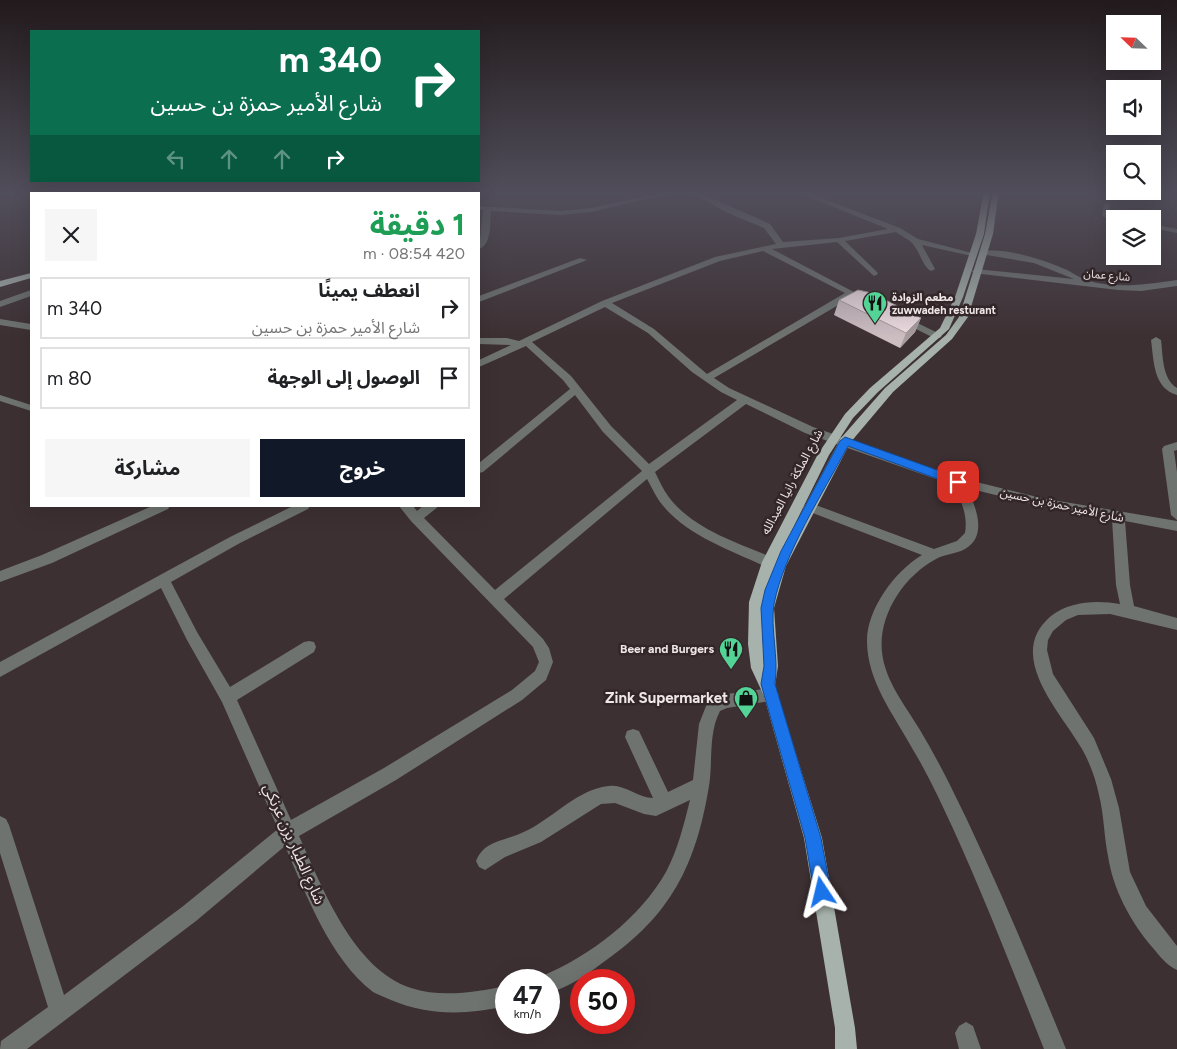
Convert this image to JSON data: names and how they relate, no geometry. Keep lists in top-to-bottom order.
{
  "streets": {
    "main road": ["شارع الملكة رانيا العبدالله"],
    "street": ["شارع عمان", "شارع الأمير حمزة بن حسين", "شارع الطيار يزن عرنكي"]
  },
  "crossings": [
    ["شارع عمان", "شارع الملكة رانيا العبدالله"],
    ["شارع الملكة رانيا العبدالله", "شارع الأمير حمزة بن حسين"]
  ],
  "places": {
    "restaurant": ["مطعم الزوادة zuwwadeh resturant", "Beer and Burgers"],
    "shop": ["Zink Supermarket"]
  },
  "north": "top left",
  "page": {
    "turn": ["340 m", "شارع الأمير حمزة بن حسين"],
    "heading": ["1 دقيقة", "420 m · 08:54"],
    "list": [
      {
        "name": "انعطف يمينًا",
        "note": "شارع الأمير حمزة بن حسين",
        "value": "340 m"
      },
      {
        "name": "الوصول إلى الوجهة",
        "value": "80 m"
      }
    ],
    "buttons": ["خروج", "مشاركة"],
    "speed": "47 km/h",
    "limit": "50"
  }
}
